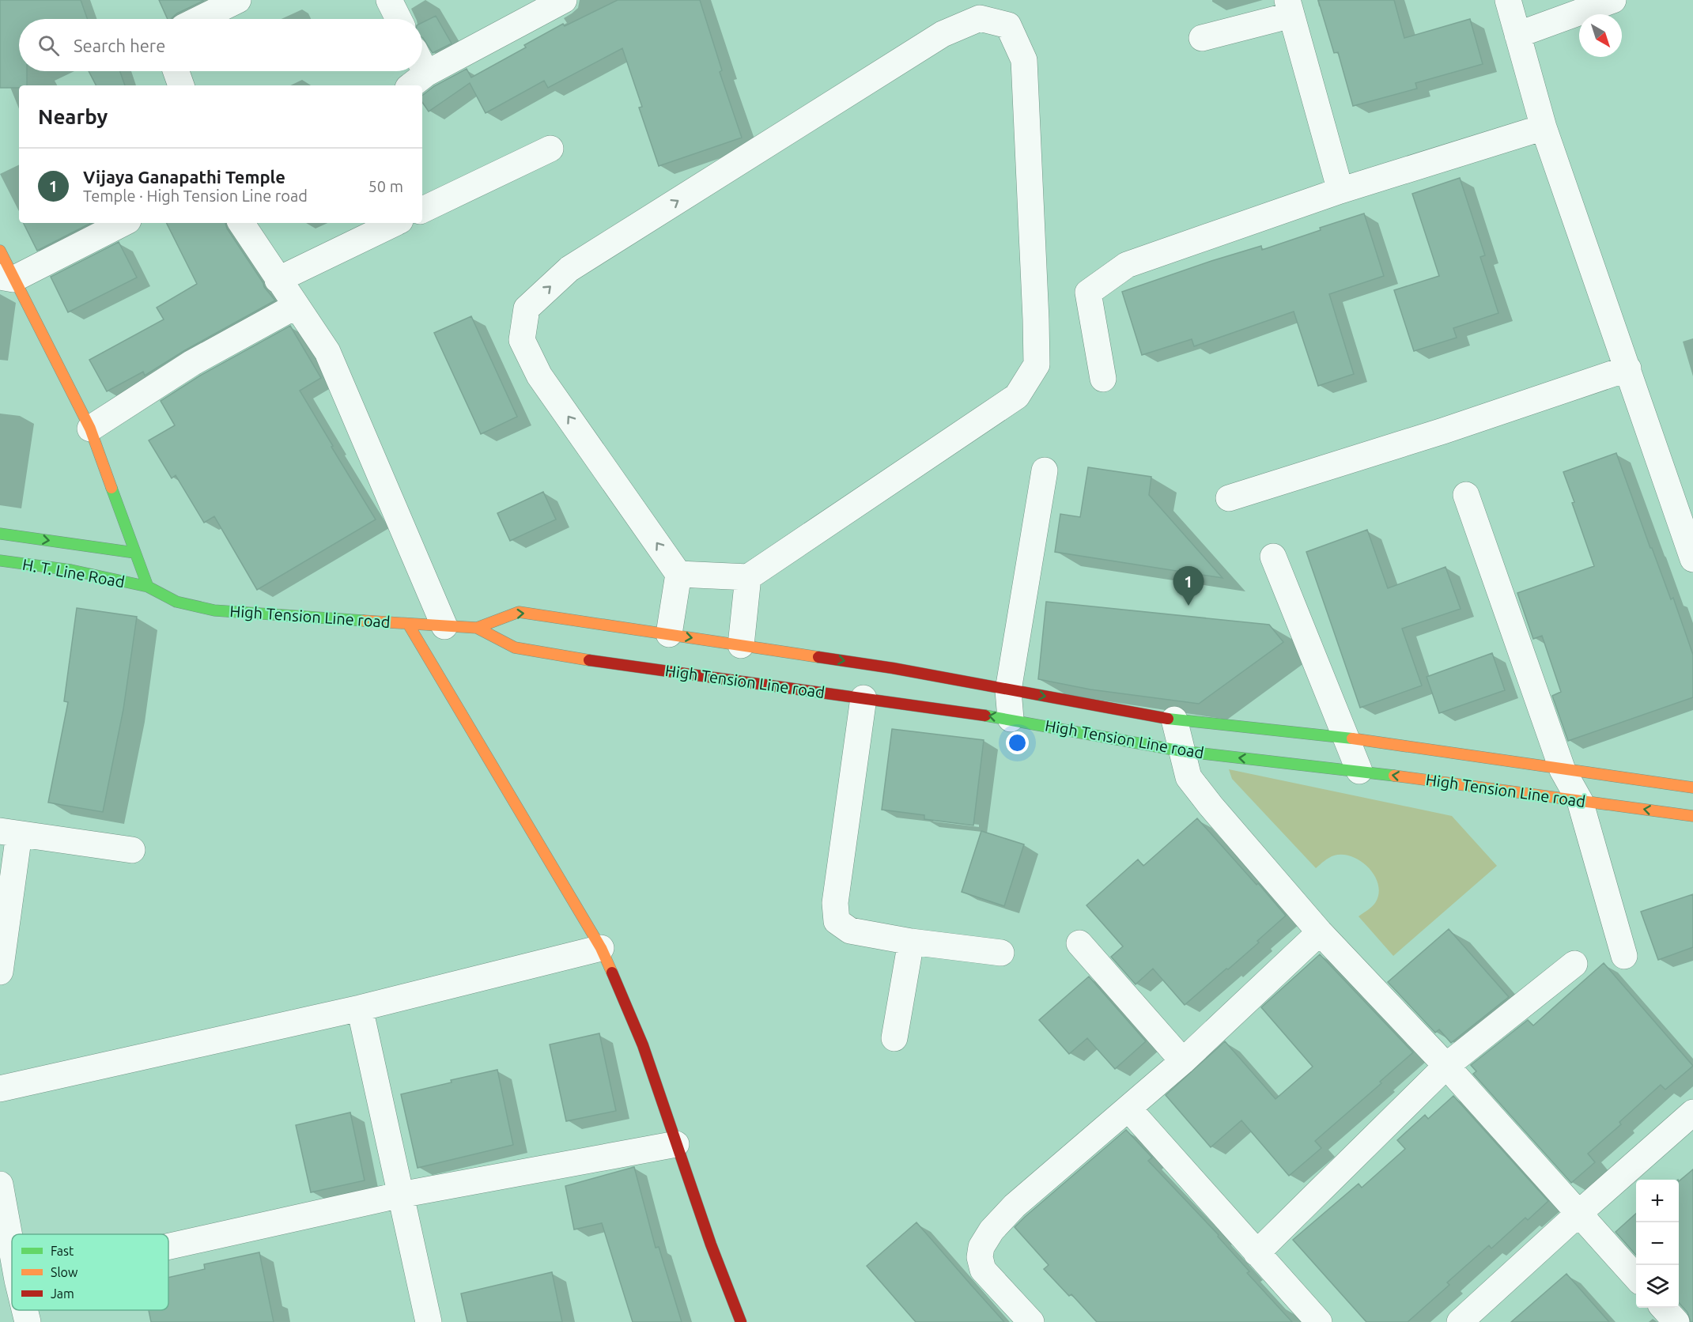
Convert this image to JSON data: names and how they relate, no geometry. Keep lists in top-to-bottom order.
{
  "streets": {
    "street": ["H. T. Line Road", "High Tension Line road"]
  },
  "crossings": [
    ["H. T. Line Road", "High Tension Line road"]
  ],
  "legend": ["Fast", "Slow", "Jam"],
  "north": "bottom right",
  "page": {
    "search": "Search here",
    "heading": "Nearby",
    "list": [
      {
        "mark": "1",
        "name": "Vijaya Ganapathi Temple",
        "note": "Temple · High Tension Line road",
        "value": "50 m"
      }
    ],
    "pins": "1",
    "map_buttons": ["+", "−"]
  }
}
